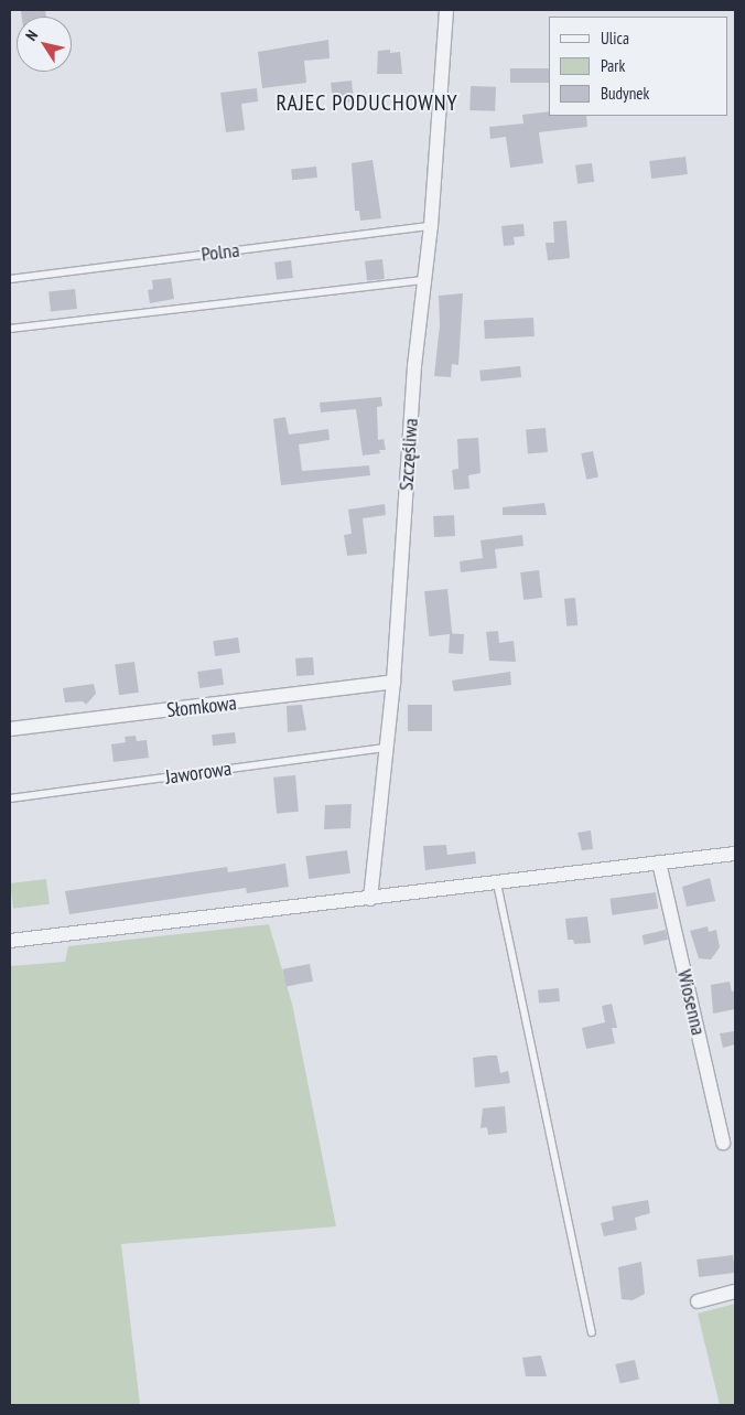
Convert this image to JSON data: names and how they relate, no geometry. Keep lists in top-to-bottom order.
{
  "streets": {
    "street": ["Szczęśliwa", "Słomkowa", "Wiosenna"],
    "lane": ["Polna", "Jaworowa"]
  },
  "crossings": [
    ["Polna", "Szczęśliwa"],
    ["Szczęśliwa", "Słomkowa"],
    ["Szczęśliwa", "Jaworowa"]
  ],
  "districts": ["RAJEC PODUCHOWNY"],
  "legend": ["Ulica", "Park", "Budynek"],
  "north": "top left"
}
